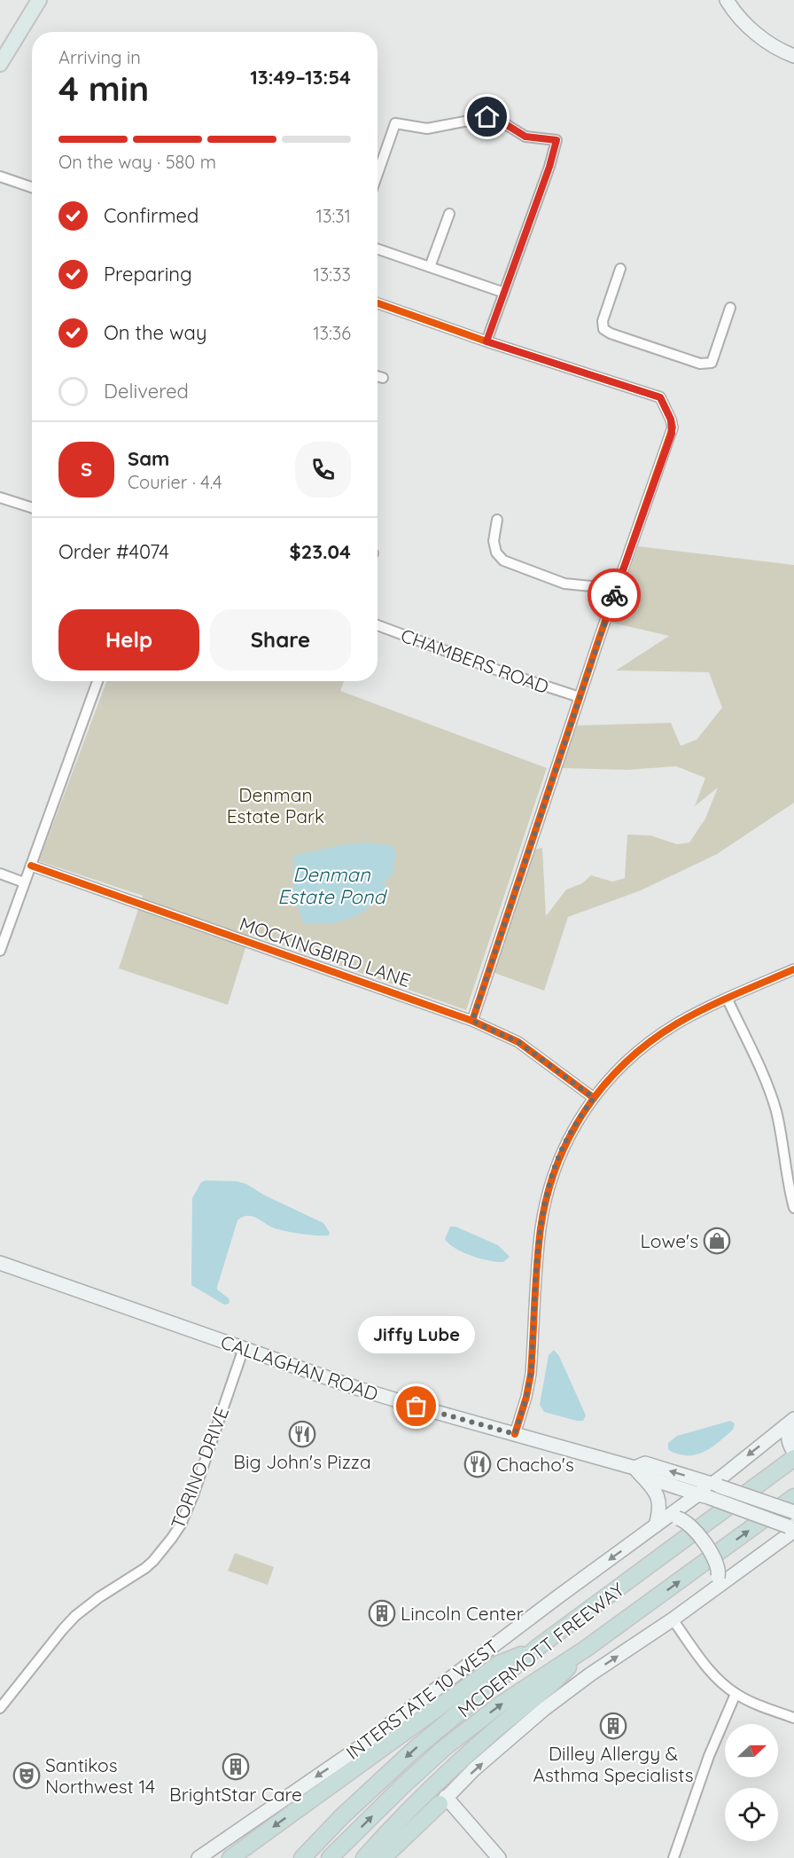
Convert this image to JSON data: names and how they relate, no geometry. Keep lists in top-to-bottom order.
{
  "streets": {
    "highway": ["MCDERMOTT FREEWAY"],
    "main road": ["CALLAGHAN ROAD", "INTERSTATE 10 WEST"],
    "street": ["CHAMBERS ROAD", "MOCKINGBIRD LANE", "TORINO DRIVE"]
  },
  "crossings": [
    ["CALLAGHAN ROAD", "TORINO DRIVE"],
    ["CALLAGHAN ROAD", "INTERSTATE 10 WEST"]
  ],
  "water": ["Denman Estate Pond"],
  "parks": ["Denman Estate Park"],
  "places": {
    "shop": ["Lowe's"],
    "other": ["Jiffy Lube"],
    "restaurant": ["Big John's Pizza", "Chacho's"],
    "building": ["Lincoln Center", "Dilley Allergy & Asthma Specialists", "BrightStar Care"],
    "theatre": ["Santikos Northwest 14"]
  },
  "north": "right",
  "page": {
    "heading": ["4 min", "Arriving in", "13:49–13:54"],
    "panel": [
      "Sam",
      "Courier · 4.4",
      "Order #4074",
      "$23.04"
    ],
    "bar": "On the way · 580 m",
    "list": [
      ["Confirmed", "13:31"],
      ["Preparing", "13:33"],
      ["On the way", "13:36"],
      "Delivered"
    ],
    "round": "S",
    "buttons": ["Help", "Share"],
    "bubble": "Jiffy Lube"
  }
}
